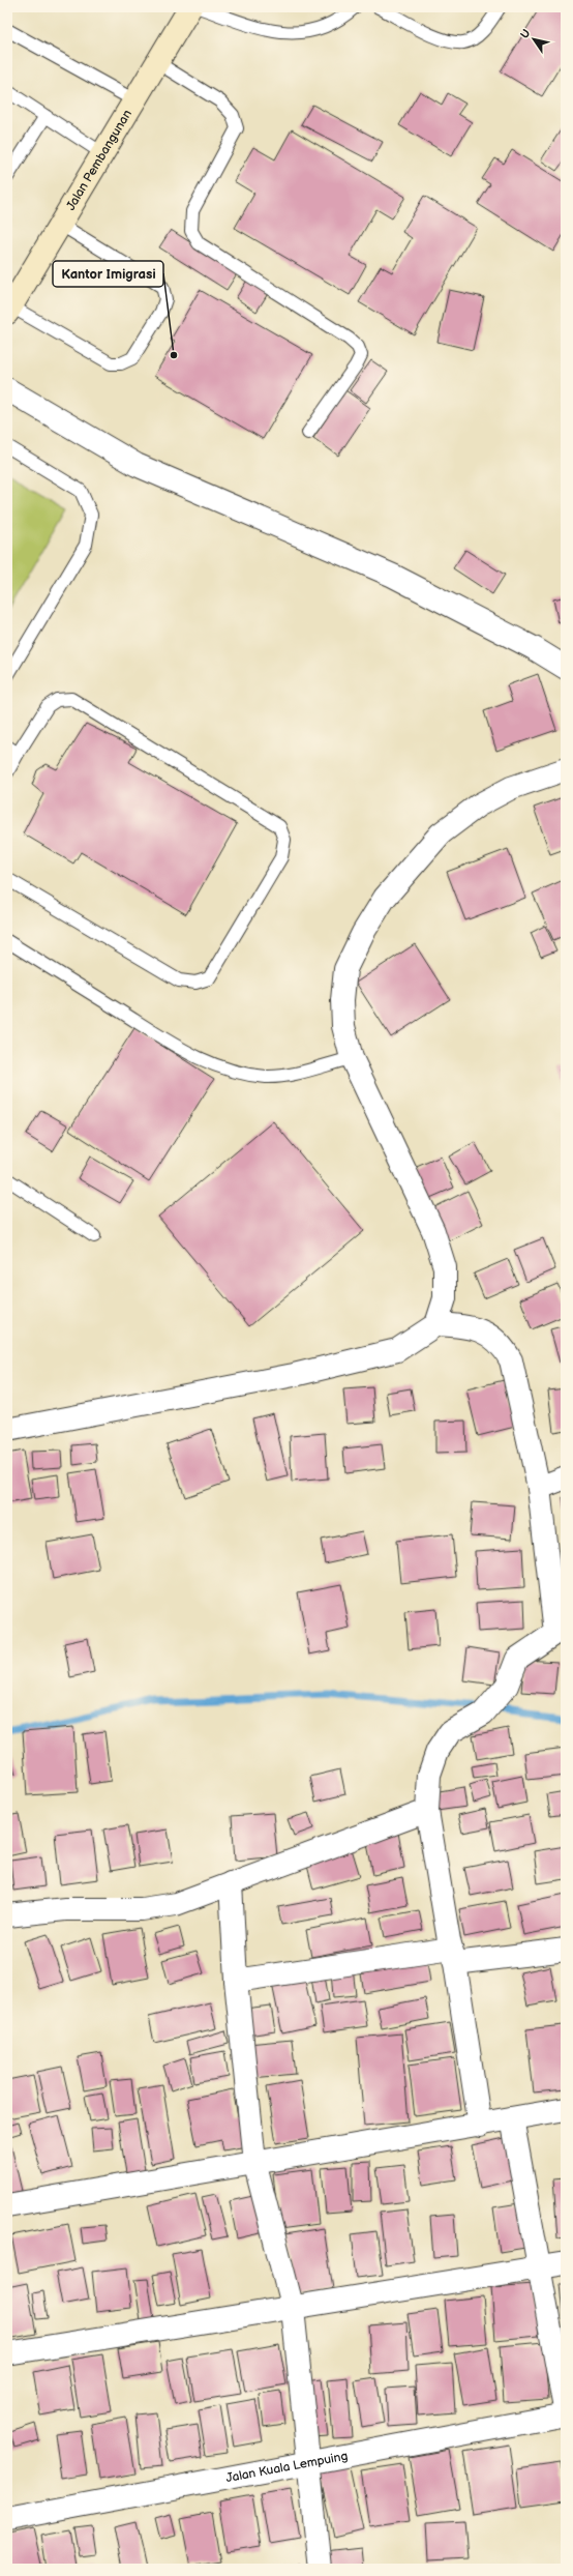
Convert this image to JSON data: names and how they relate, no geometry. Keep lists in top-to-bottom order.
{
  "streets": {
    "main road": ["Jalan Pembangunan"],
    "street": ["Jalan Kuala Lempuing"]
  },
  "places": ["Kantor Imigrasi"],
  "north": "top left"
}
